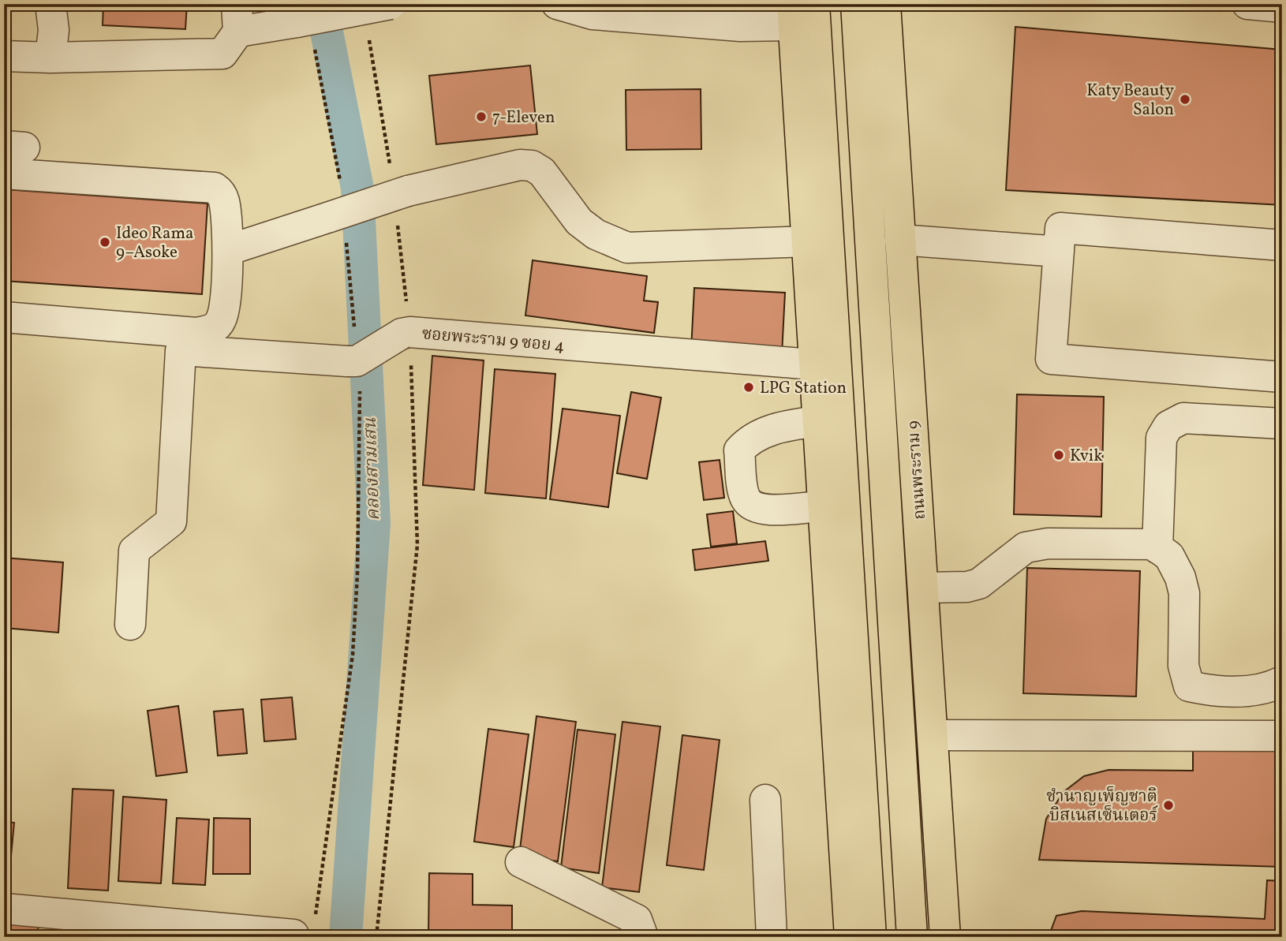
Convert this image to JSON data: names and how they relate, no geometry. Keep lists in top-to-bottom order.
{
  "streets": {
    "main road": ["ถนนพระราม 9"],
    "street": ["ซอยพระราม 9 ซอย 4"]
  },
  "water": ["คลองสามเสน"],
  "places": [
    "Katy Beauty Salon",
    "7-Eleven",
    "Ideo Rama 9–Asoke",
    "LPG Station",
    "Kvik",
    "ชำนาญเพ็ญชาติ บิสเนสเซ็นเตอร์"
  ]
}
